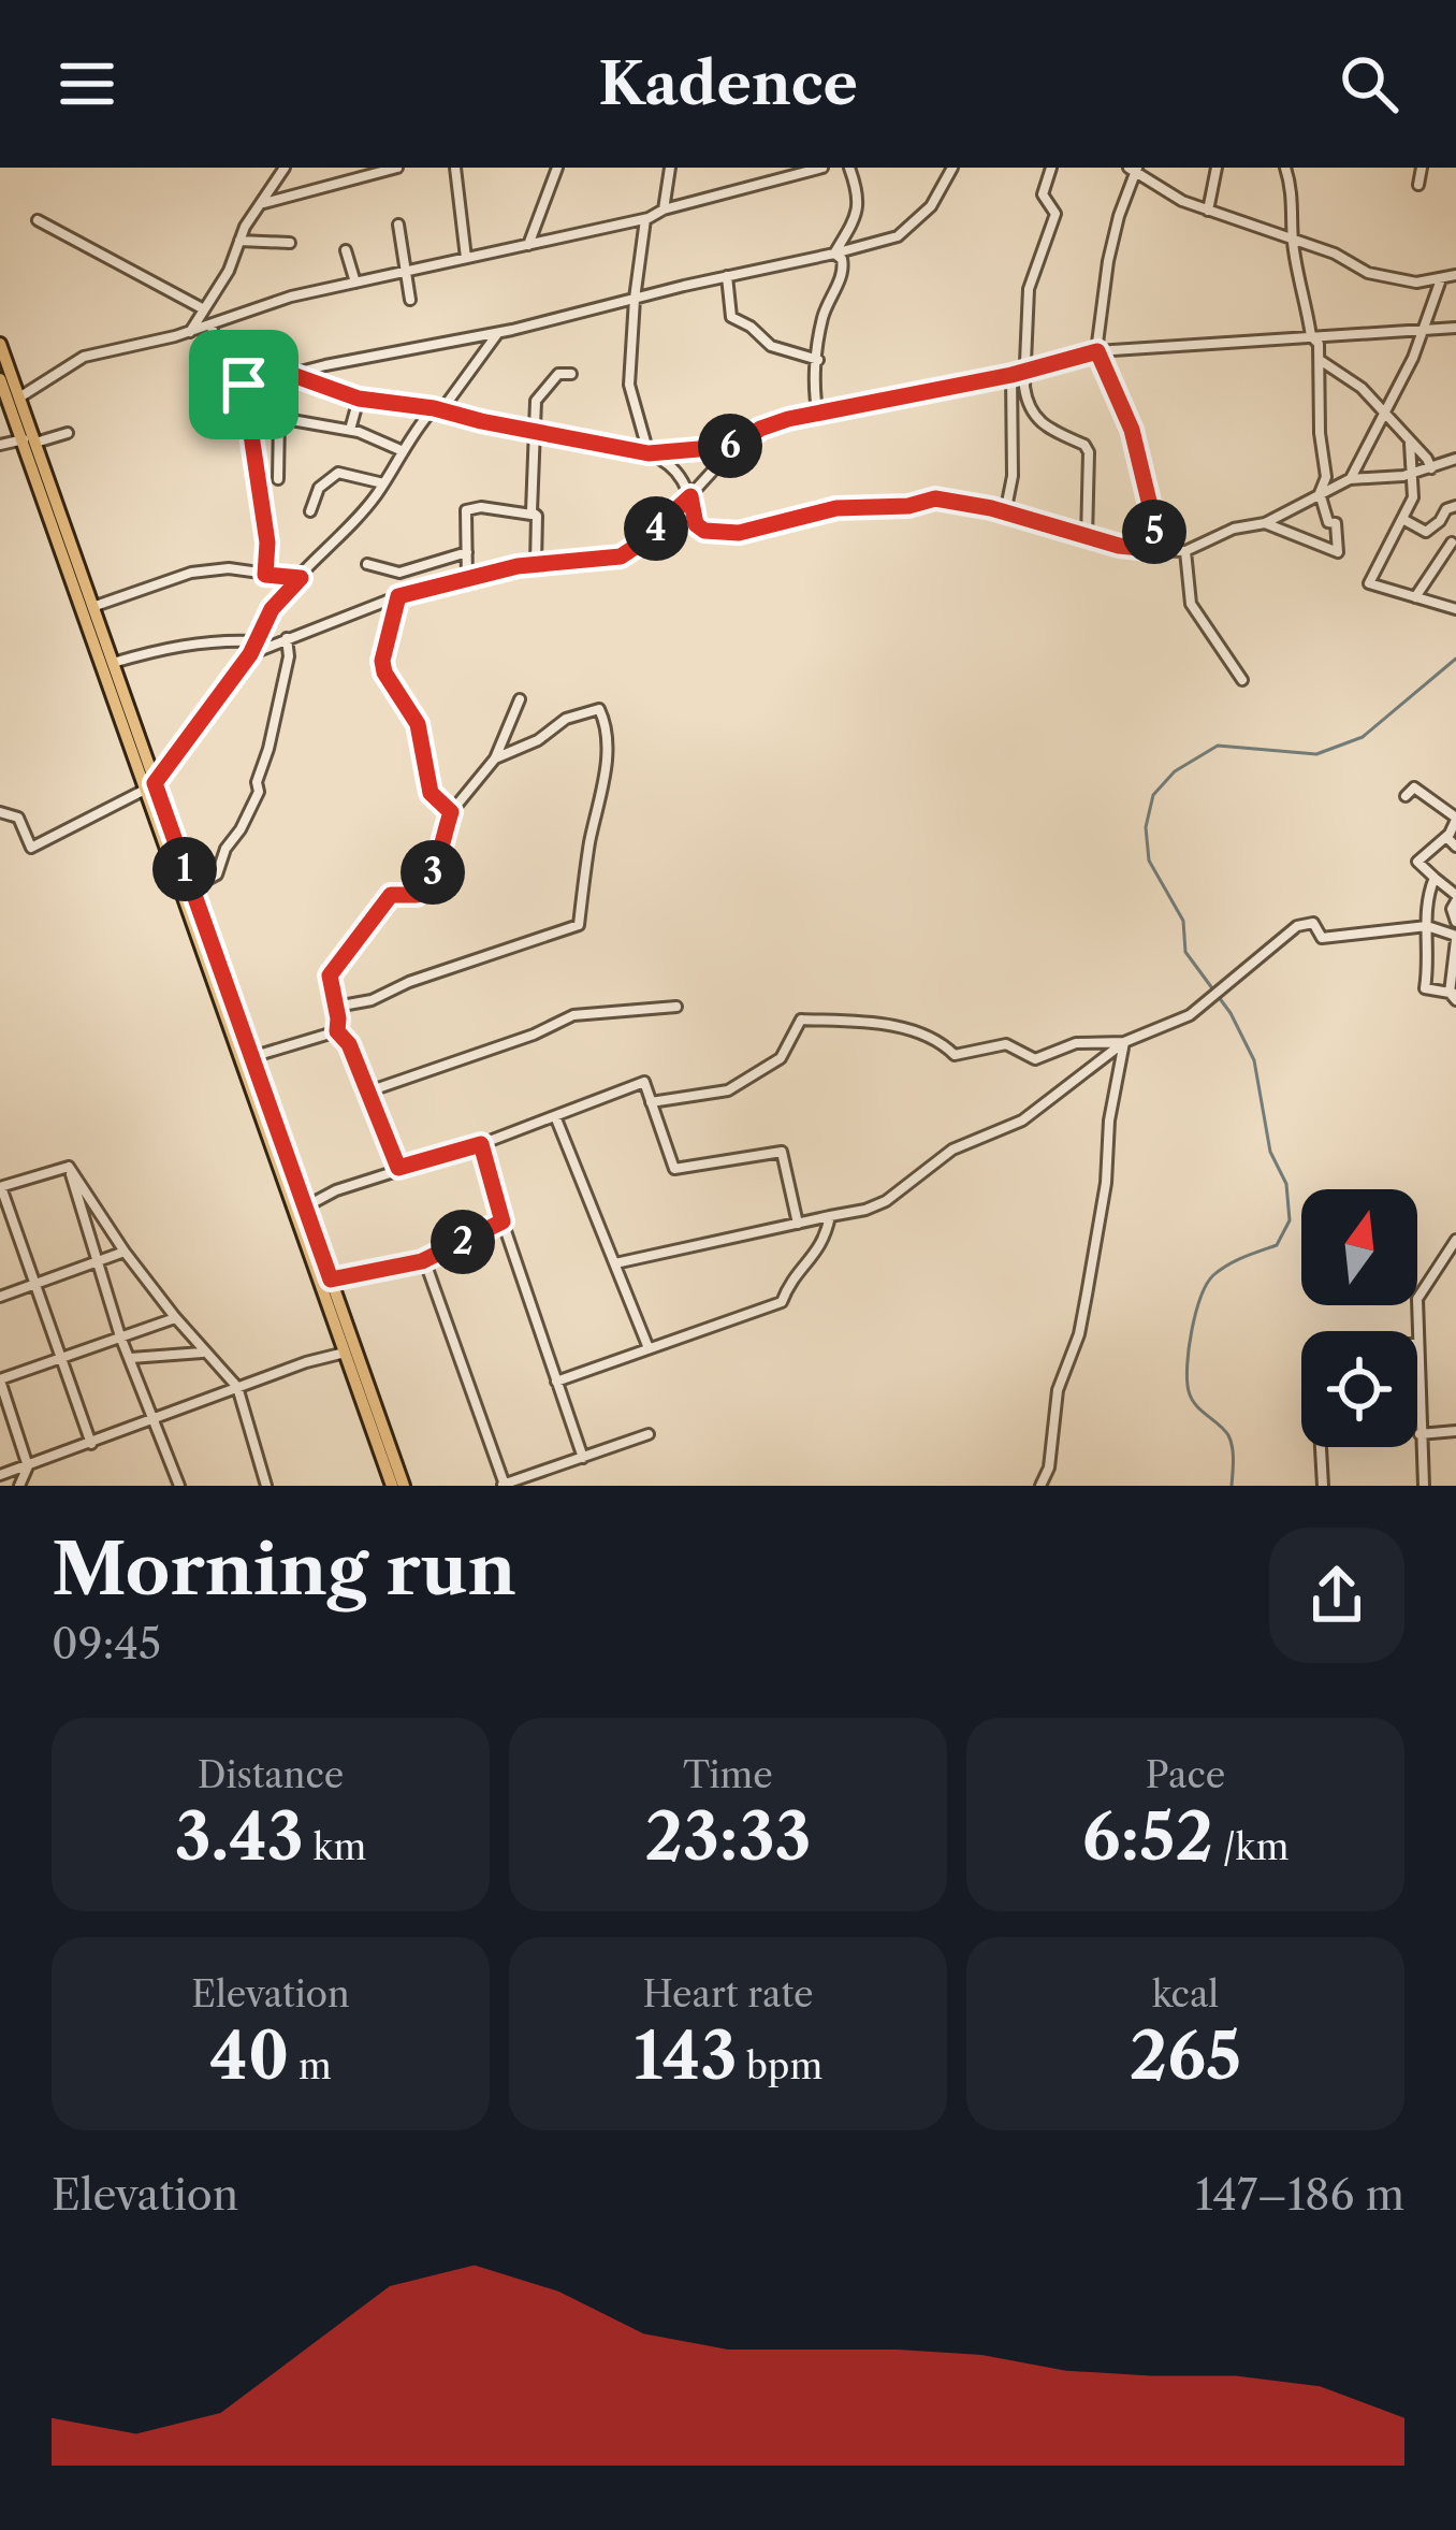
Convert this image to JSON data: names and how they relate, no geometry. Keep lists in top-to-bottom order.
{
  "north": "top",
  "page": {
    "header": "Kadence",
    "pins": [
      "6",
      "4",
      "5",
      "1",
      "3",
      "2"
    ],
    "heading": ["Morning run", "09:45"],
    "stats": [
      ["Distance", "3.43 km"],
      ["Time", "23:33"],
      ["Pace", "6:52 /km"],
      ["Elevation", "40 m"],
      ["Heart rate", "143 bpm"],
      ["kcal", "265"]
    ],
    "chart": ["Elevation", "147–186 m"]
  }
}
